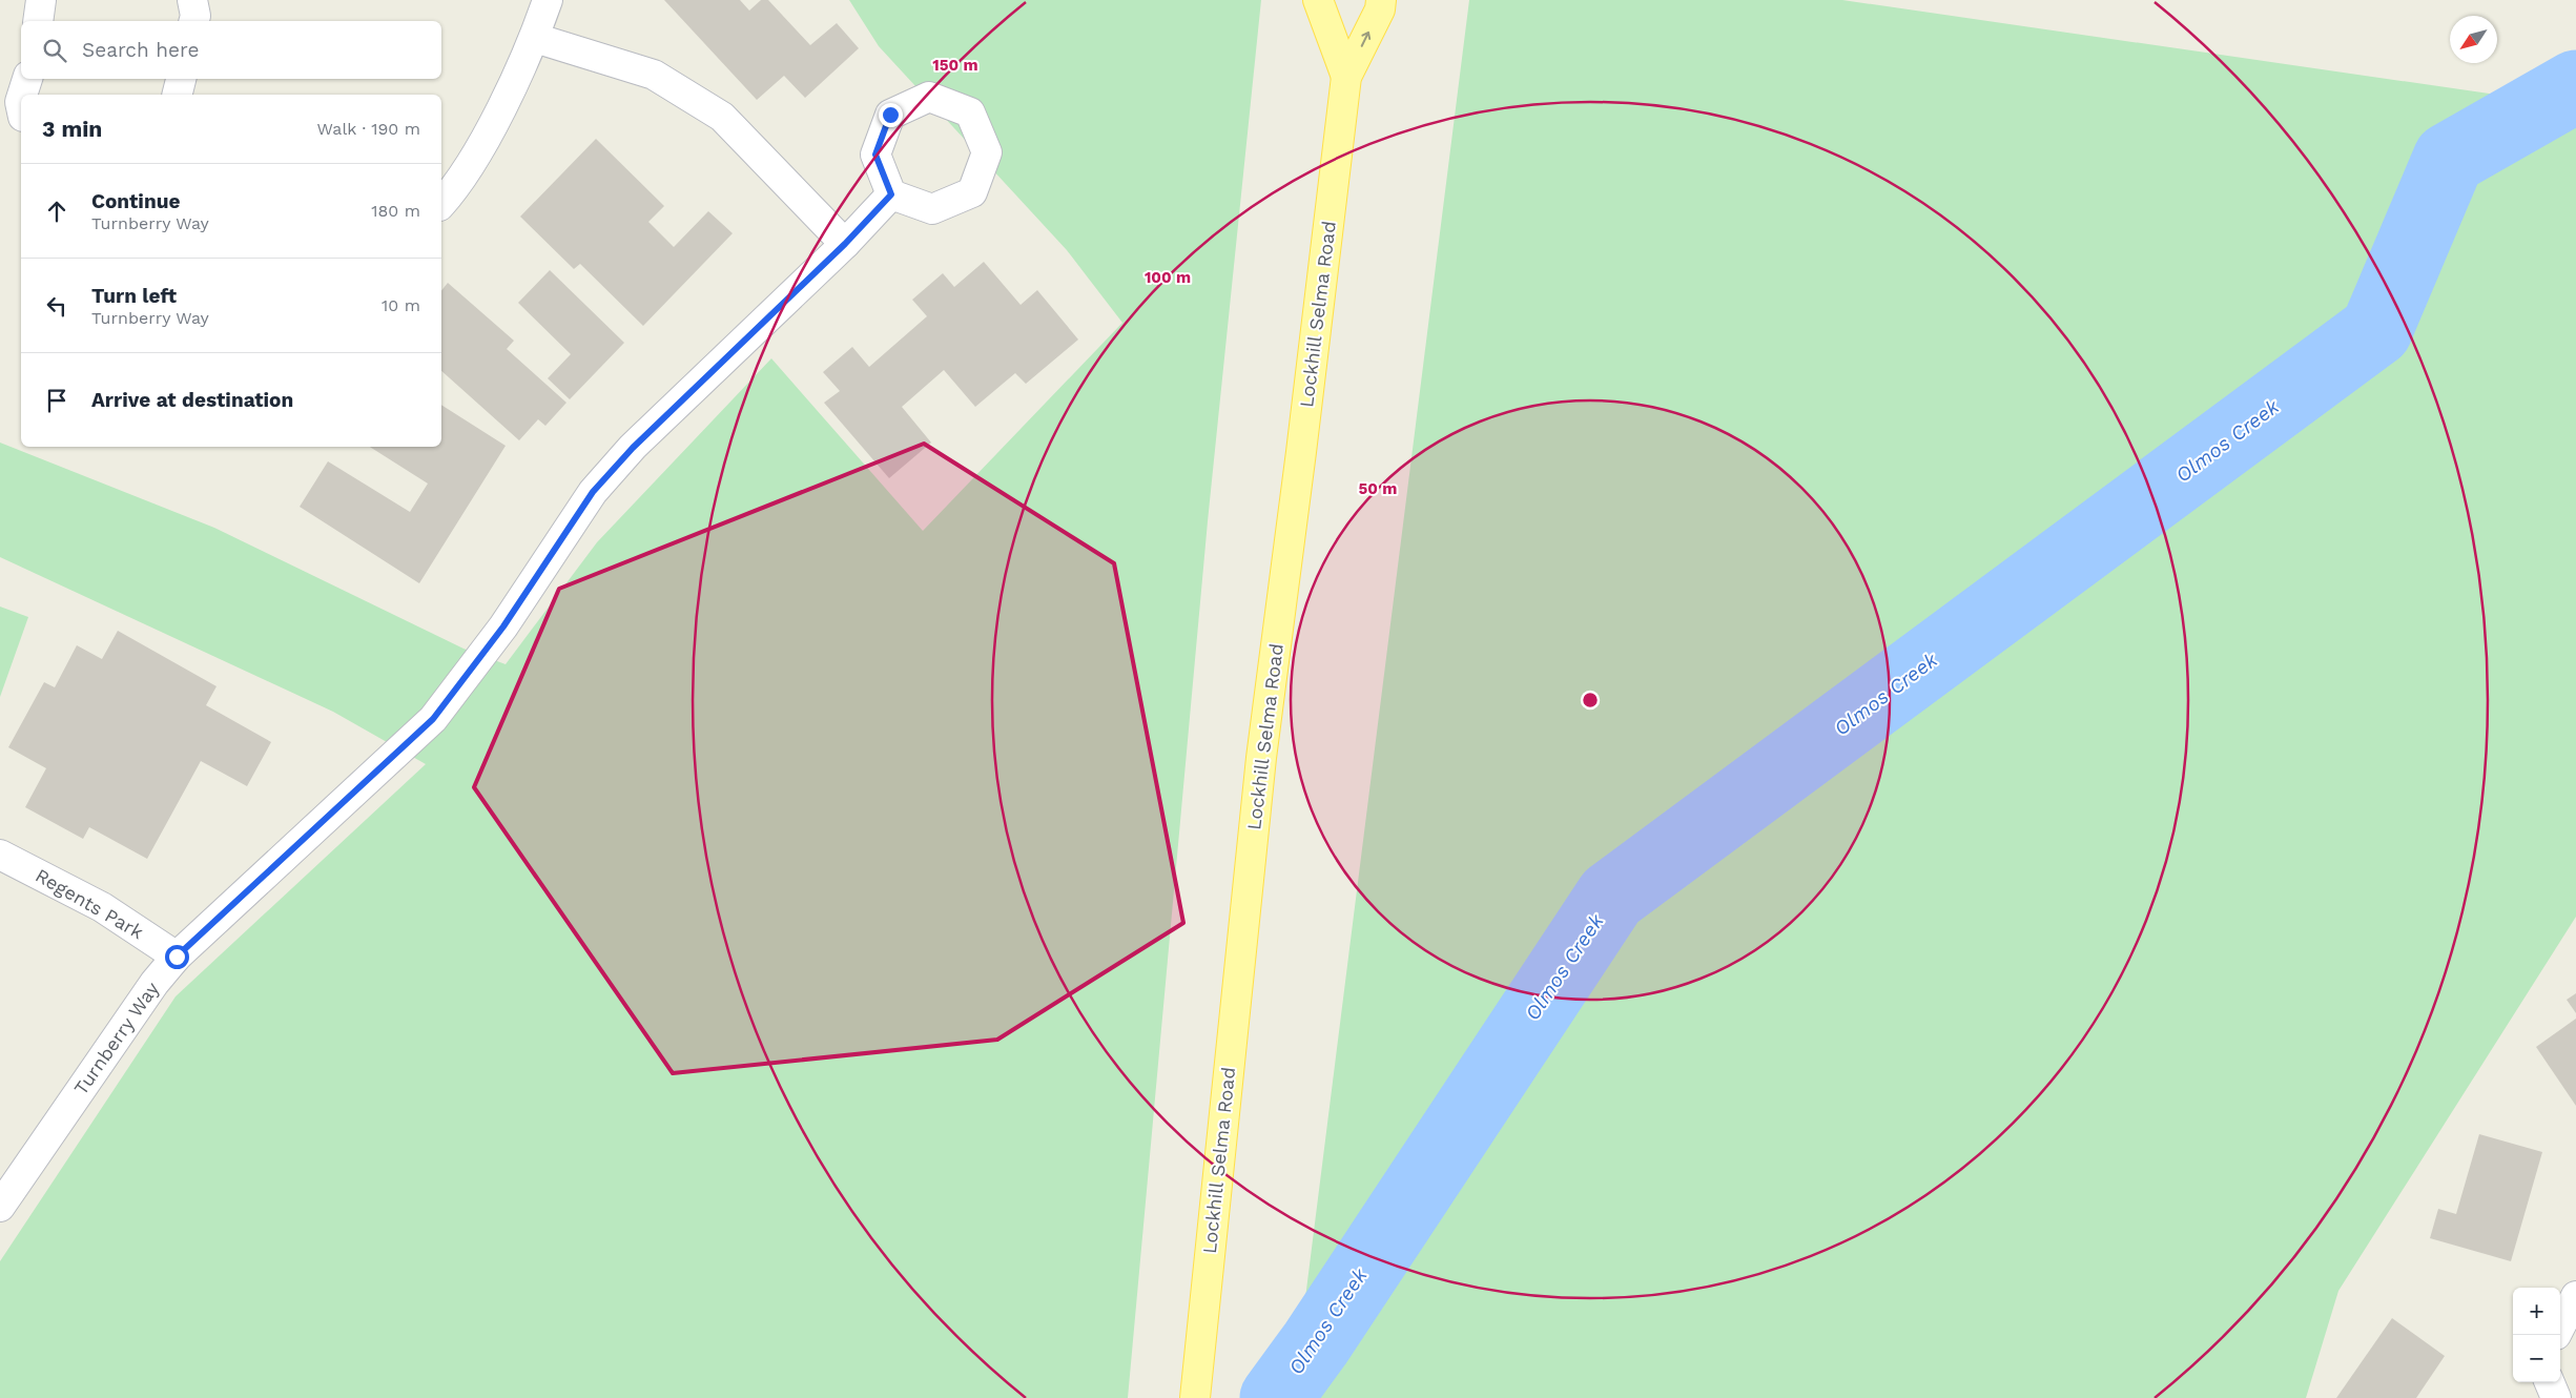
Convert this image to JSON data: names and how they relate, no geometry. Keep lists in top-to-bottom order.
{
  "streets": {
    "main road": ["Lockhill Selma Road"],
    "street": ["Regents Park", "Turnberry Way"]
  },
  "crossings": [
    ["Regents Park", "Turnberry Way"]
  ],
  "water": ["Olmos Creek"],
  "north": "bottom left",
  "page": {
    "search": "Search here",
    "heading": ["3 min", "Walk · 190 m"],
    "list": [
      ["Continue", "Turnberry Way", "180 m"],
      ["Turn left", "Turnberry Way", "10 m"],
      "Arrive at destination"
    ],
    "map_buttons": ["+", "−"]
  },
  "rings": ["150 m", "100 m", "50 m"]
}
